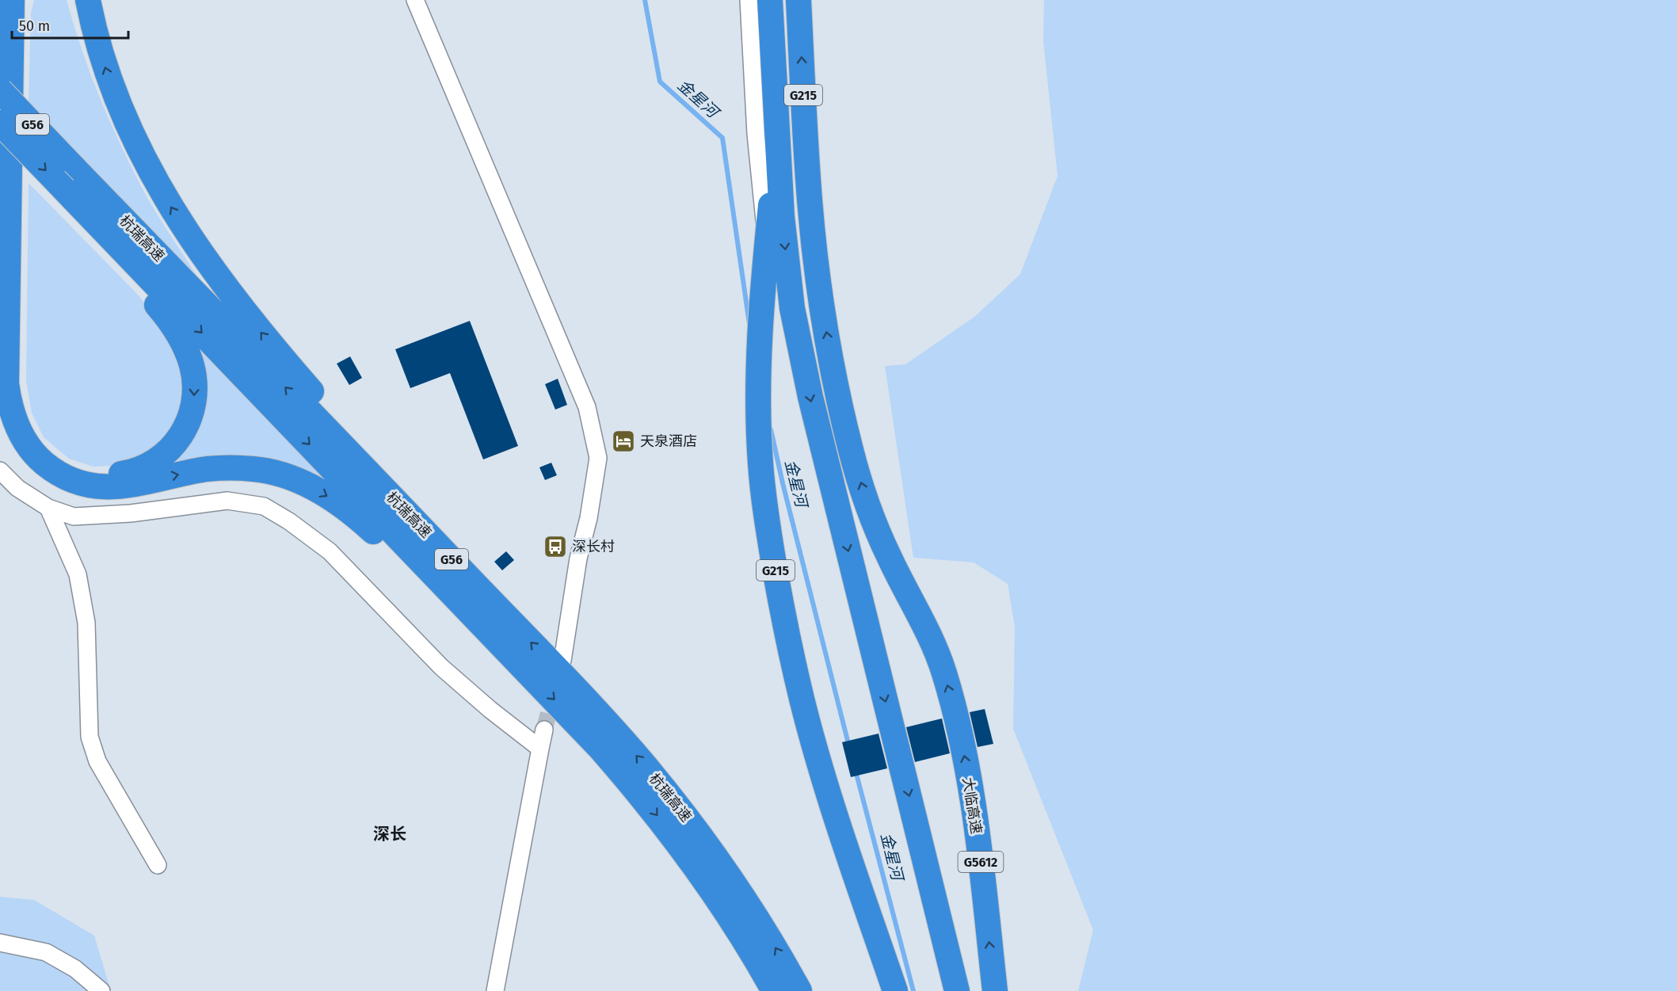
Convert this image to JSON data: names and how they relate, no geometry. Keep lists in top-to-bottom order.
{
  "streets": {
    "highway": [
      "G215",
      "G56",
      "杭瑞高速",
      "大临高速",
      "G5612"
    ]
  },
  "crossings": [
    ["G215", "大临高速"]
  ],
  "districts": ["深长"],
  "water": ["金星河"],
  "places": {
    "hotel": ["天泉酒店"],
    "bus stop": ["深长村"]
  },
  "scale_bar": "50 m"
}
